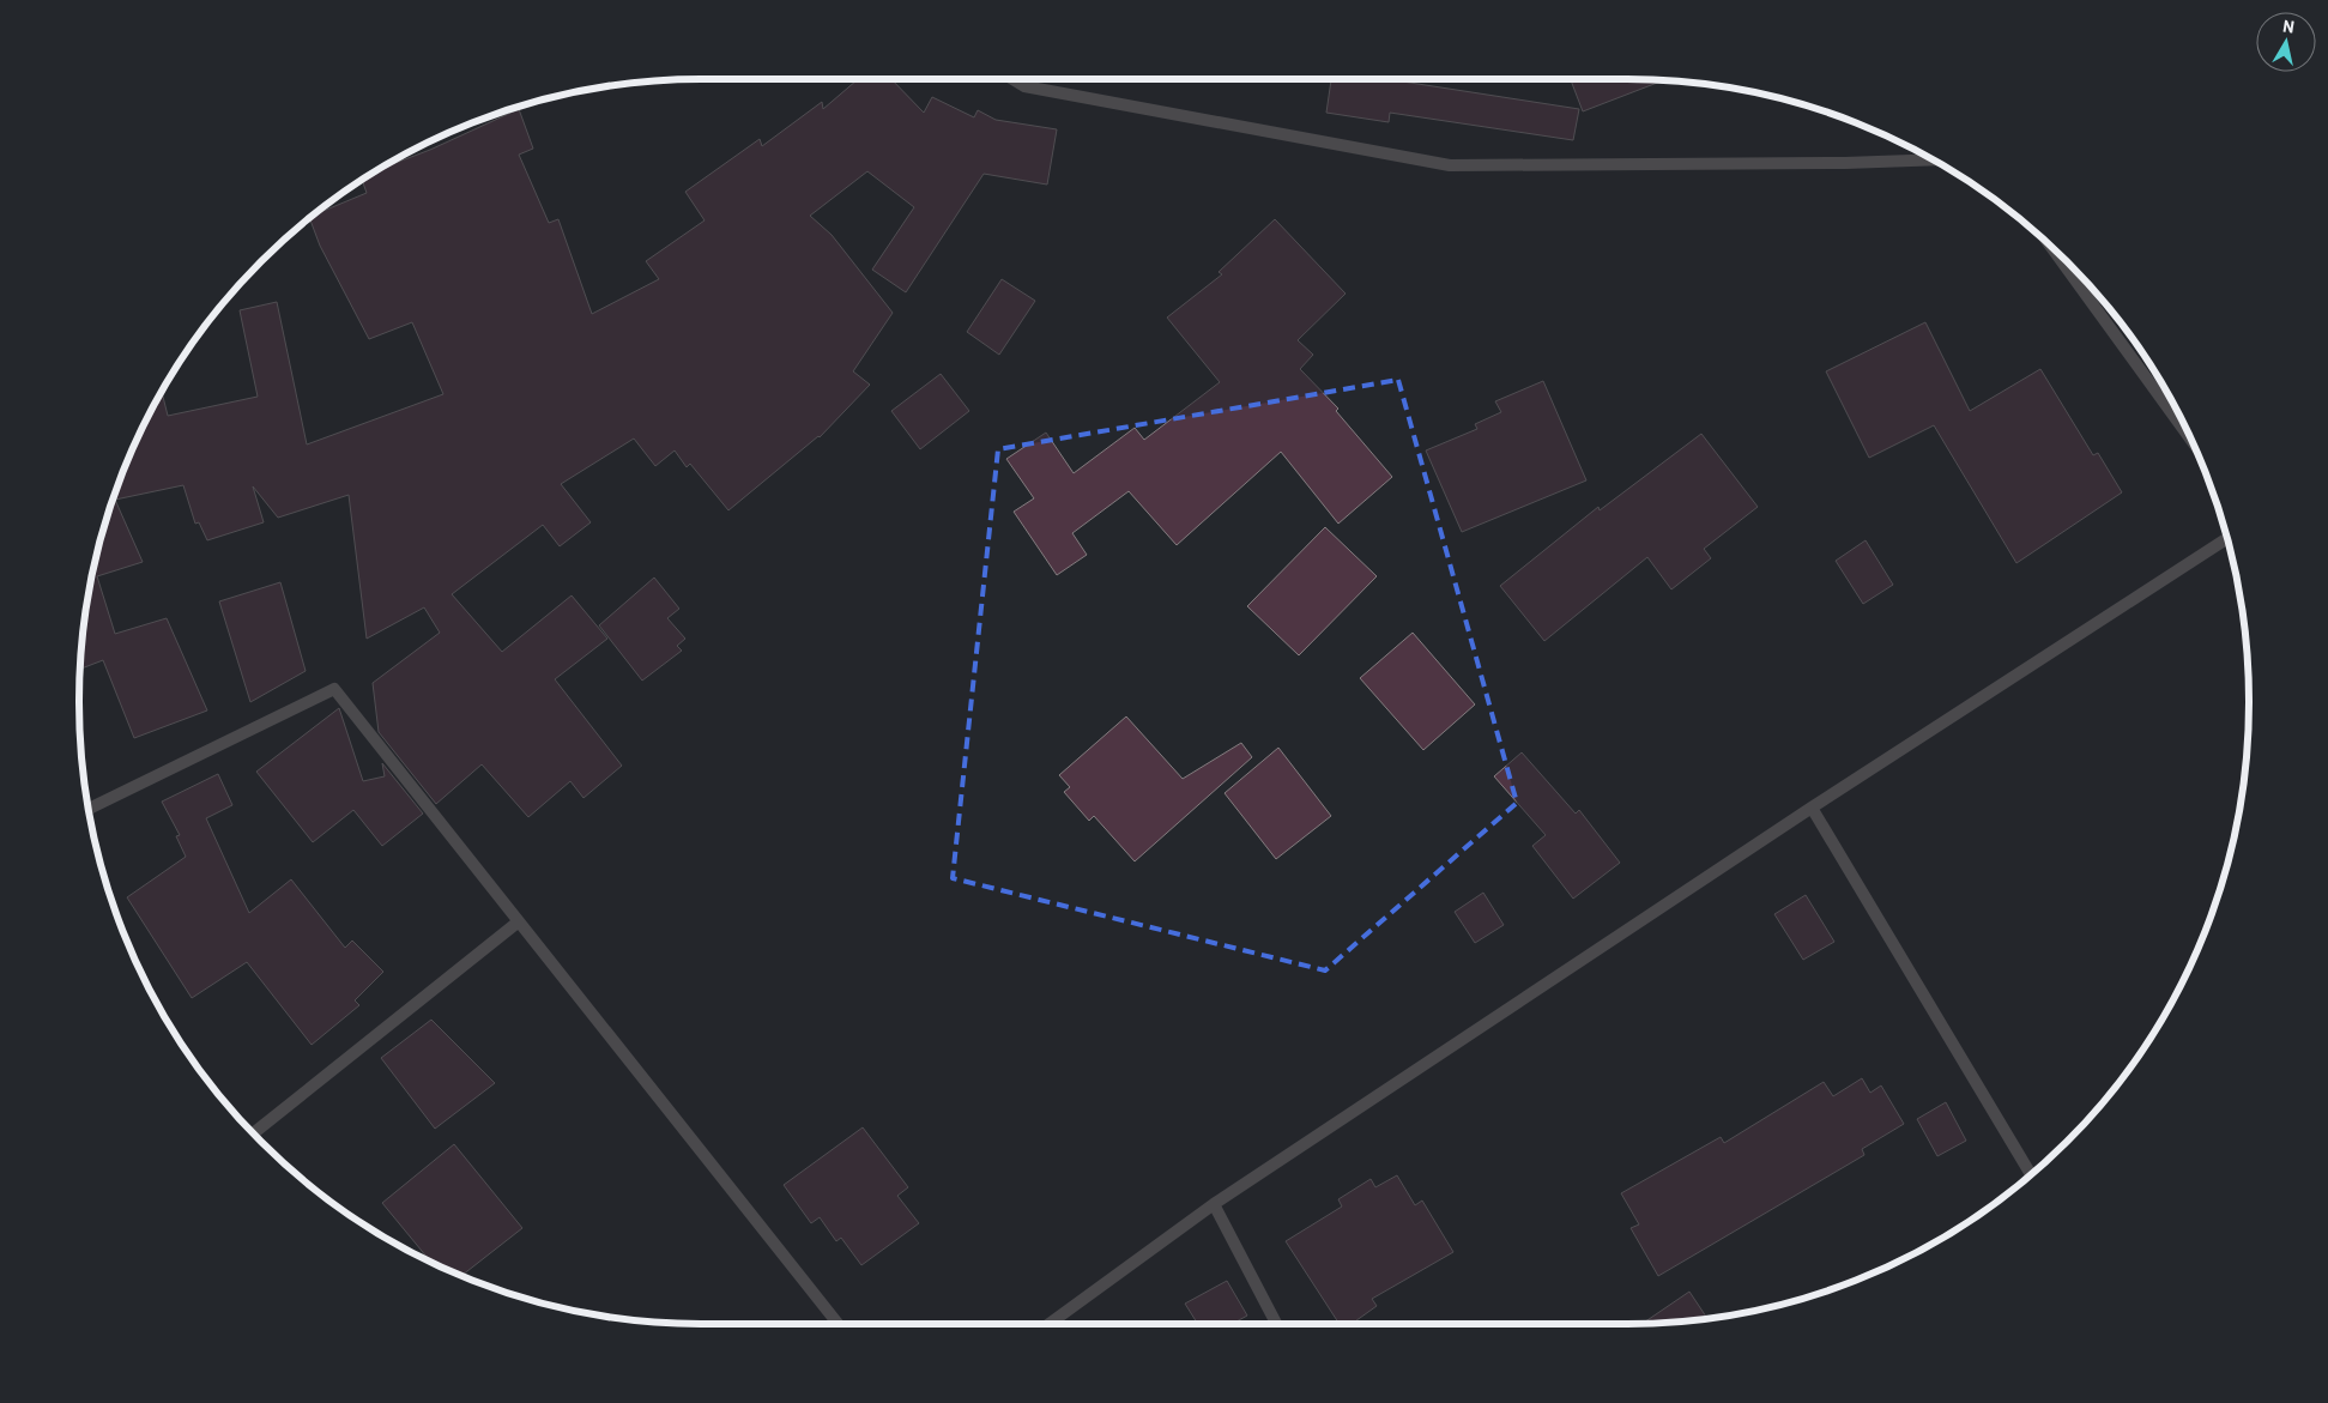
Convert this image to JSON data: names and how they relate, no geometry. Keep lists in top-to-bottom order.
{
  "north": "top"
}
